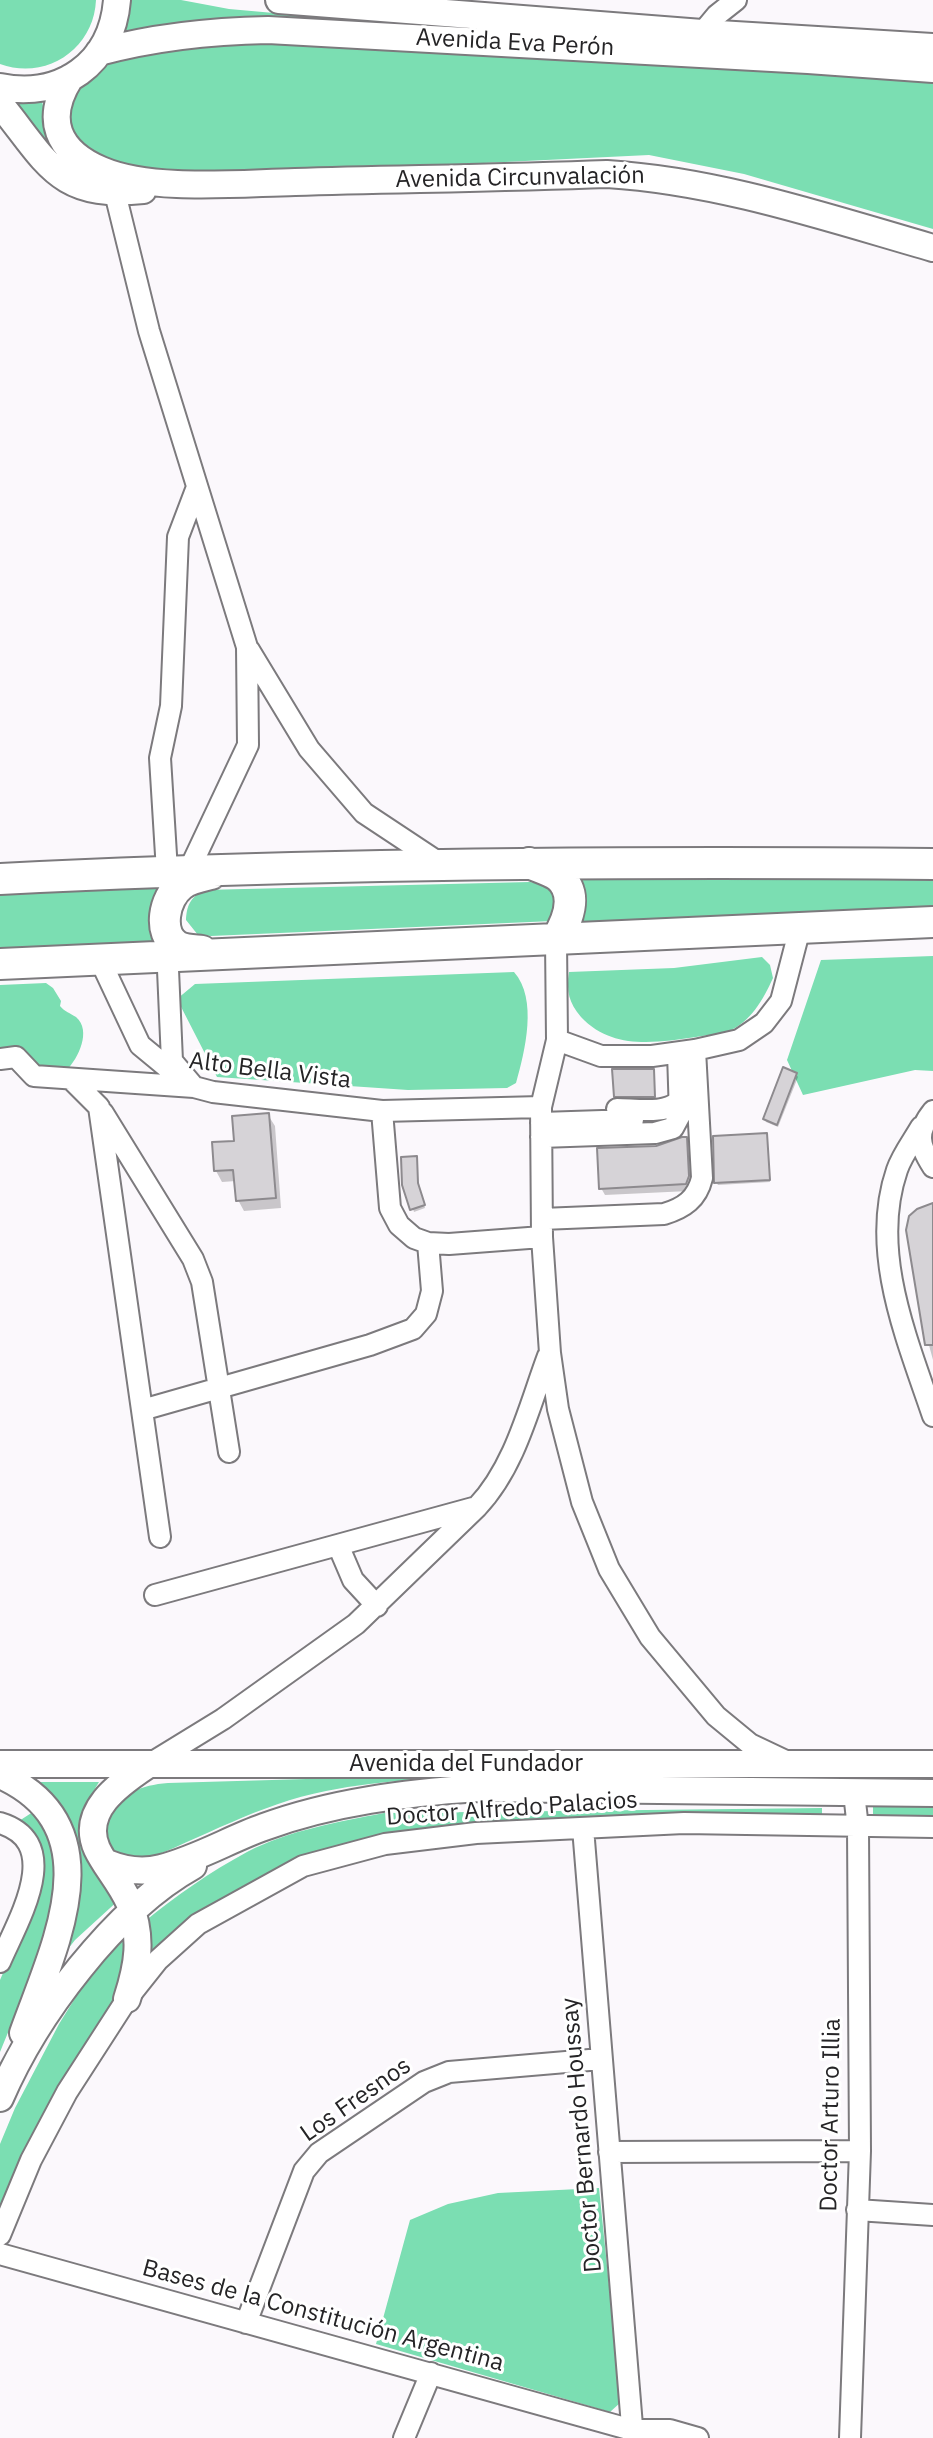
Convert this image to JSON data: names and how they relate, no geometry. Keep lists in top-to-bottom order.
{
  "streets": {
    "main road": ["Avenida Eva Perón", "Avenida Circunvalación", "Avenida del Fundador"],
    "street": [
      "Alto Bella Vista",
      "Doctor Alfredo Palacios",
      "Los Fresnos",
      "Doctor Arturo Illia",
      "Doctor Bernardo Houssay",
      "Bases de la Constitución Argentina"
    ]
  },
  "crossings": [
    ["Avenida del Fundador", "Doctor Arturo Illia"],
    ["Doctor Alfredo Palacios", "Doctor Arturo Illia"],
    ["Doctor Alfredo Palacios", "Doctor Bernardo Houssay"],
    ["Los Fresnos", "Doctor Bernardo Houssay"],
    ["Los Fresnos", "Bases de la Constitución Argentina"],
    ["Doctor Bernardo Houssay", "Bases de la Constitución Argentina"]
  ]
}
